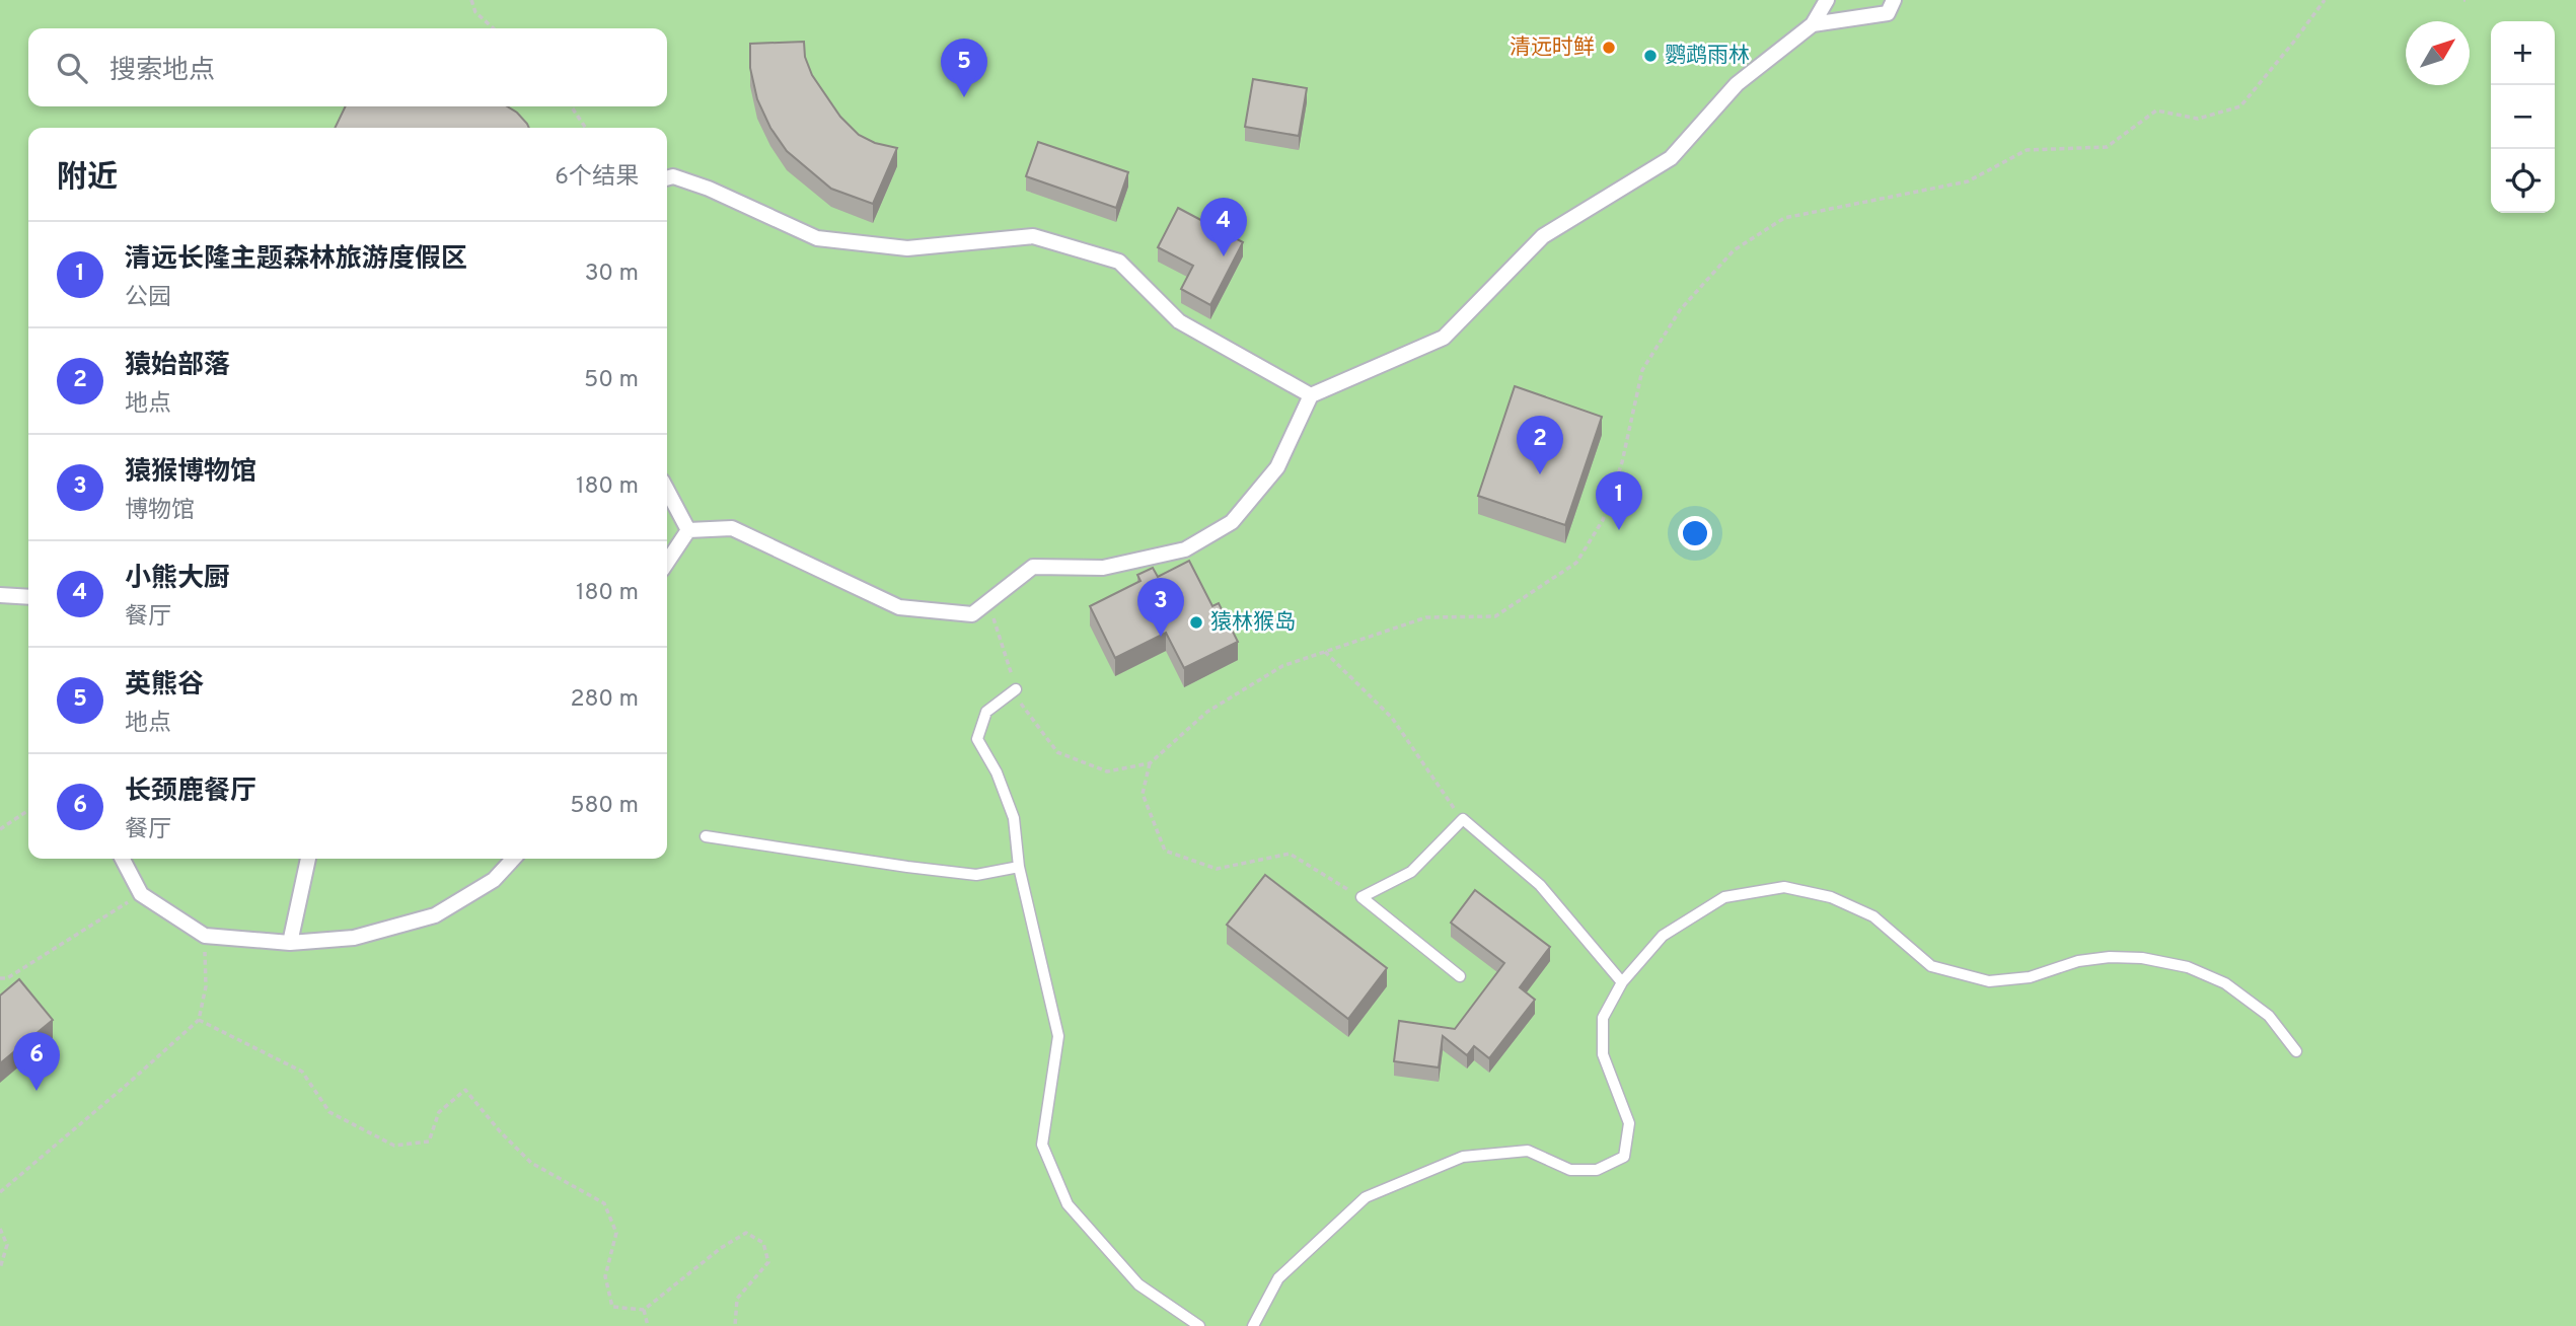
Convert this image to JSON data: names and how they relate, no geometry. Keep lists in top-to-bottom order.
{
  "places": ["清远时鲜", "鹦鹉雨林", "猿林猴岛"],
  "north": "top right",
  "page": {
    "map_buttons": ["+", "−"],
    "search": "搜索地点",
    "pins": [
      "5",
      "4",
      "2",
      "1",
      "3",
      "6"
    ],
    "heading": ["附近", "6个结果"],
    "list": [
      {
        "mark": "1",
        "name": "清远长隆主题森林旅游度假区",
        "note": "公园",
        "value": "30 m"
      },
      {
        "mark": "2",
        "name": "猿始部落",
        "note": "地点",
        "value": "50 m"
      },
      {
        "mark": "3",
        "name": "猿猴博物馆",
        "note": "博物馆",
        "value": "180 m"
      },
      {
        "mark": "4",
        "name": "小熊大厨",
        "note": "餐厅",
        "value": "180 m"
      },
      {
        "mark": "5",
        "name": "英熊谷",
        "note": "地点",
        "value": "280 m"
      },
      {
        "mark": "6",
        "name": "长颈鹿餐厅",
        "note": "餐厅",
        "value": "580 m"
      }
    ]
  }
}
